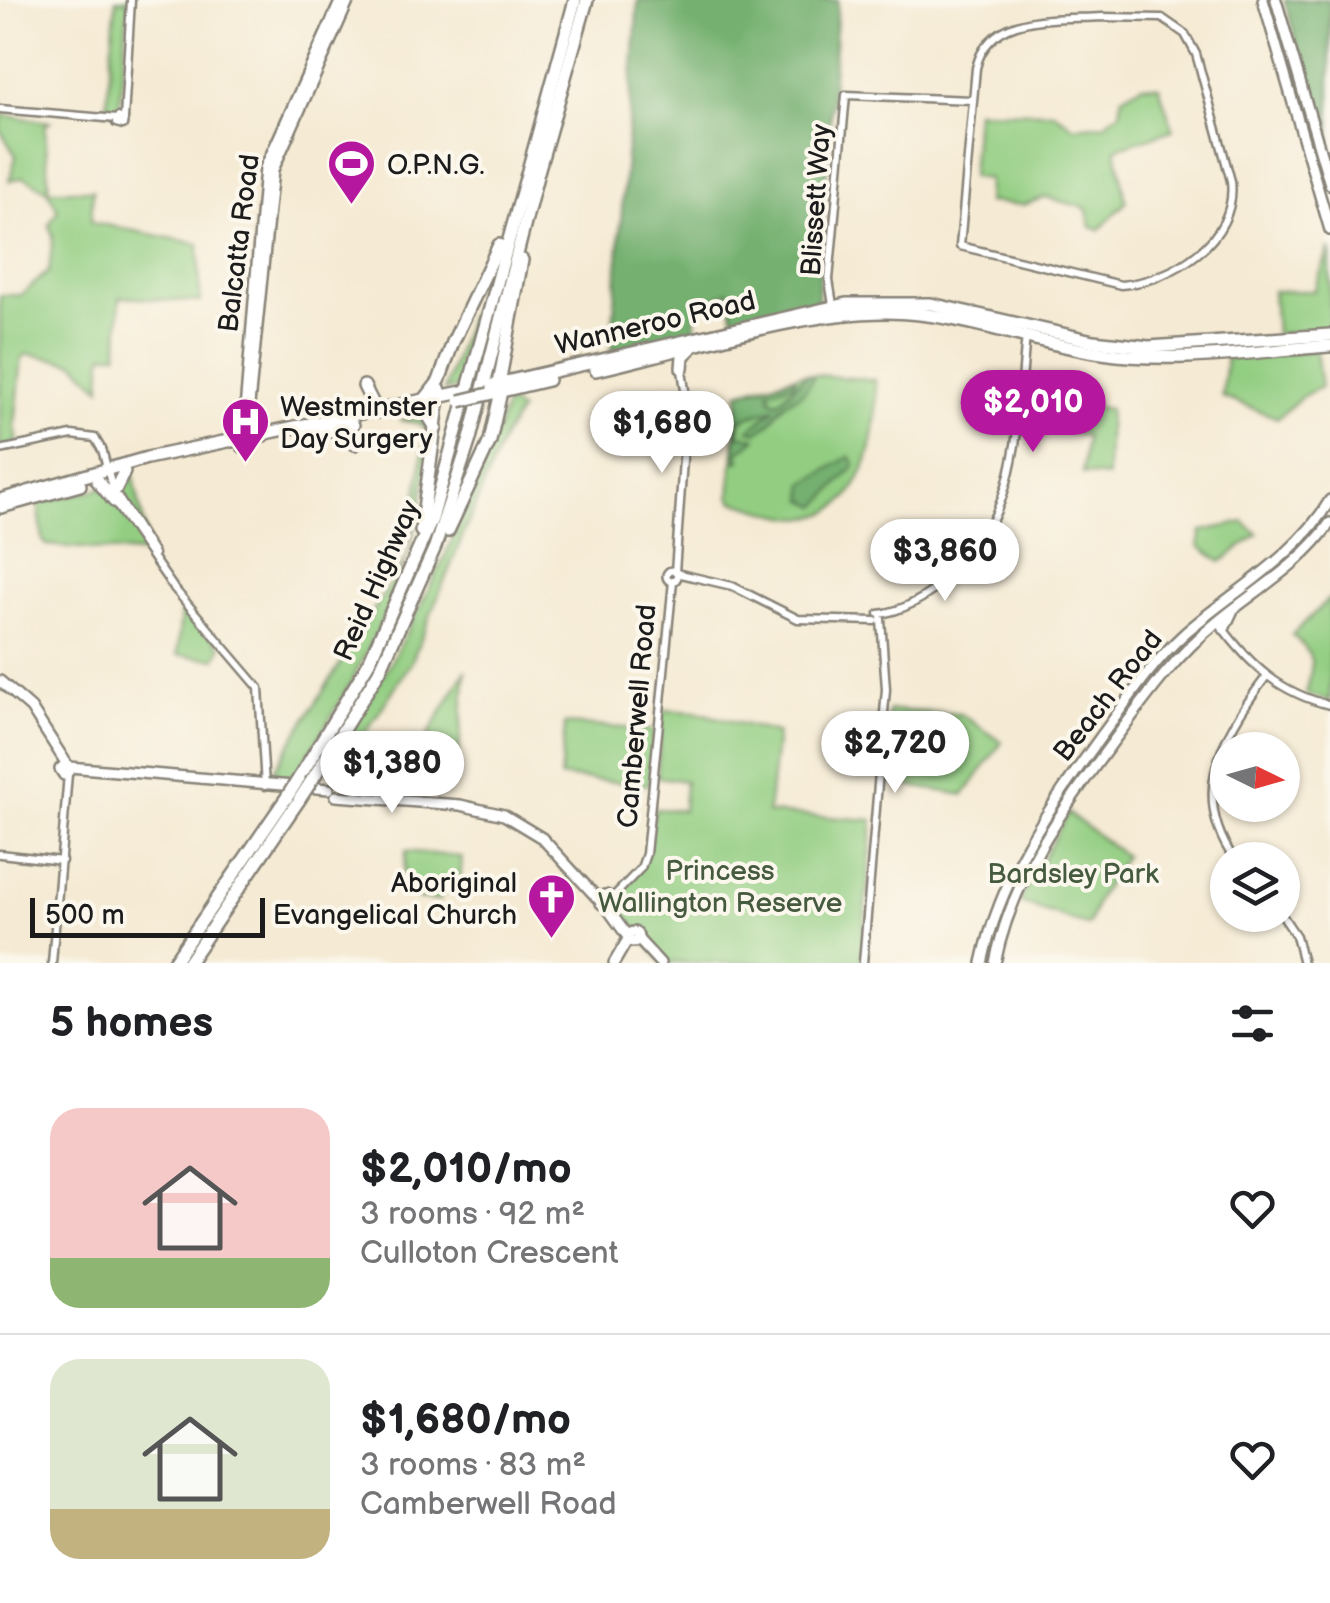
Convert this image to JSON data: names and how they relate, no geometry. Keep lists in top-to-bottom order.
{
  "streets": {
    "highway": ["Wanneroo Road", "Reid Highway"],
    "main road": ["Balcatta Road", "Beach Road"],
    "street": ["Blissett Way", "Camberwell Road"]
  },
  "crossings": [
    ["Blissett Way", "Wanneroo Road"],
    ["Balcatta Road", "Wanneroo Road"]
  ],
  "parks": ["Princess Wallington Reserve", "Bardsley Park"],
  "places": {
    "sports": ["O.P.N.G."],
    "hospital": ["Westminster Day Surgery"],
    "church": ["Aboriginal Evangelical Church"]
  },
  "scale_bar": "500 m",
  "north": "right",
  "page": {
    "price": [
      "$2,010",
      "$1,680",
      "$3,860",
      "$2,720",
      "$1,380"
    ],
    "scale": "500 m",
    "heading": "5 homes",
    "list": [
      {
        "name": "$2,010/mo",
        "note": "3 rooms · 92 m² · Culloton Crescent"
      },
      {
        "name": "$1,680/mo",
        "note": "3 rooms · 83 m² · Camberwell Road"
      }
    ]
  }
}
